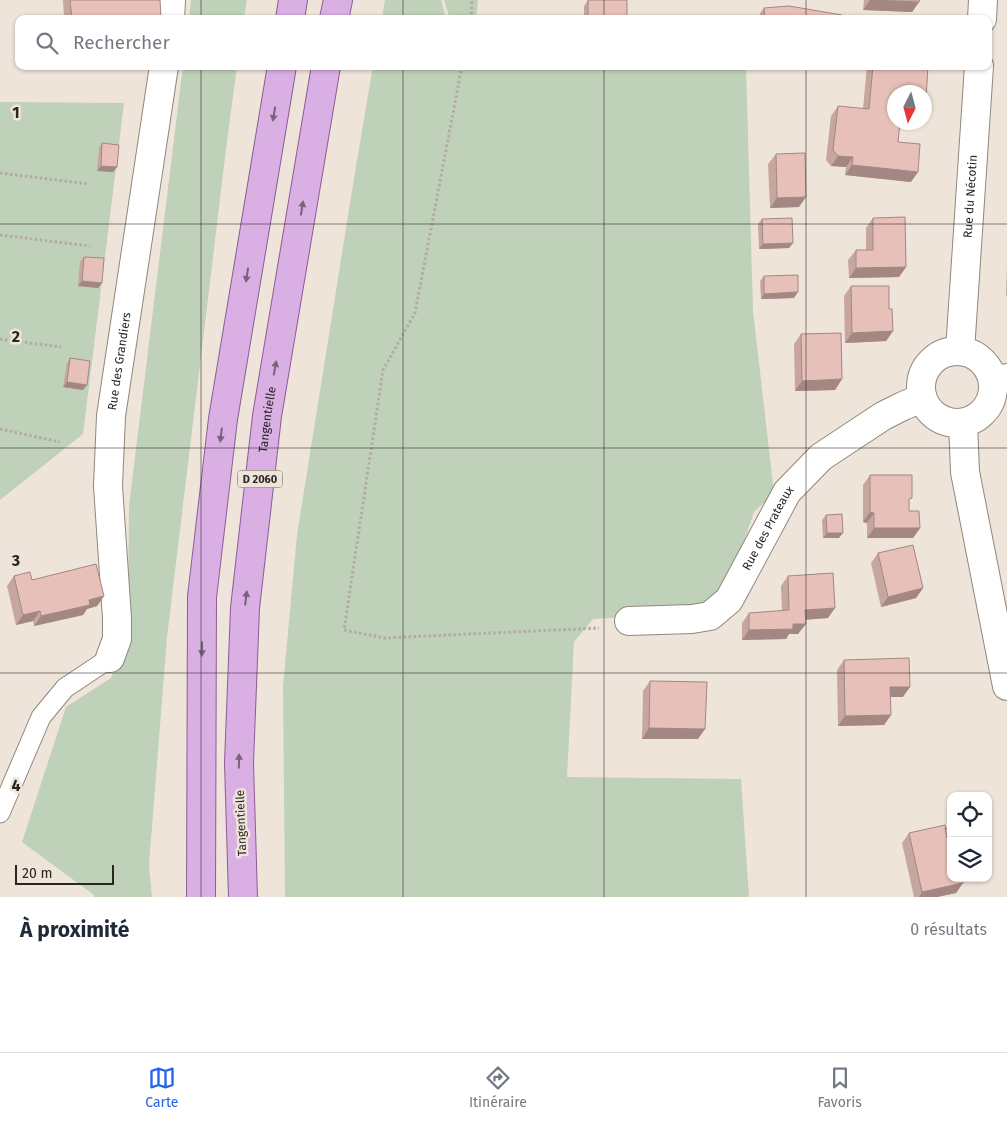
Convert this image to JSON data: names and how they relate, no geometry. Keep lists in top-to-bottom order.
{
  "streets": {
    "main road": ["Tangentielle", "D 2060"],
    "street": ["Rue du Nécotin", "Rue des Grandiers", "Rue des Prateaux"]
  },
  "scale_bar": "20 m",
  "north": "bottom",
  "page": {
    "search": "Rechercher",
    "scale": "20 m",
    "heading": ["À proximité", "0 résultats"],
    "nav": ["Carte", "Itinéraire", "Favoris"]
  },
  "grid": {
    "rows": [
      "1",
      "2",
      "3",
      "4"
    ]
  }
}
